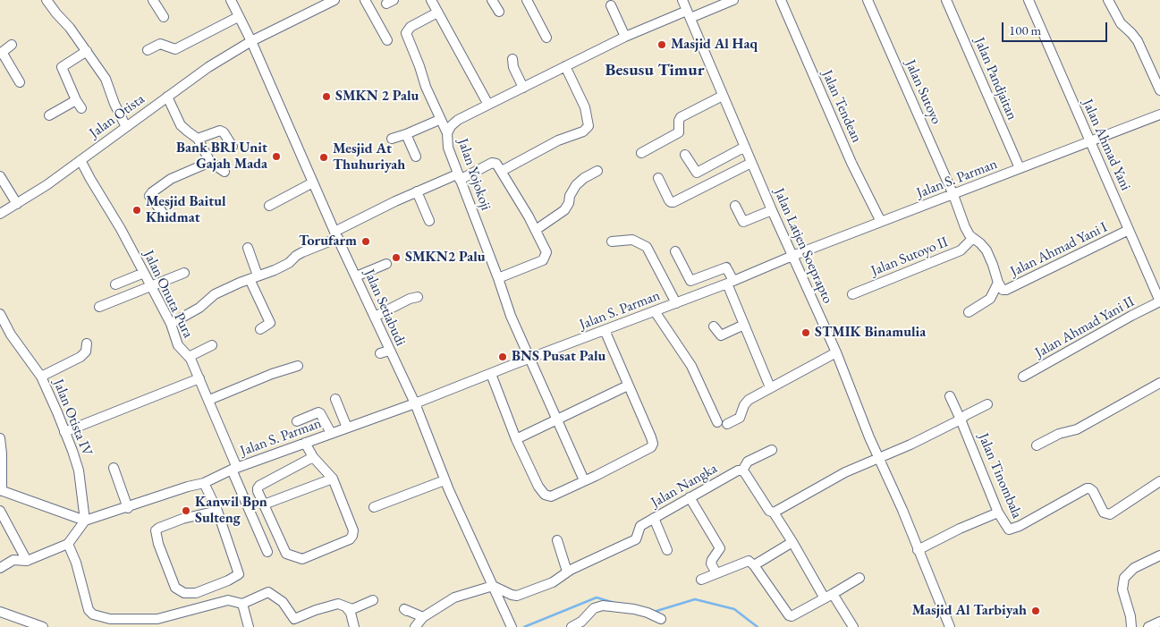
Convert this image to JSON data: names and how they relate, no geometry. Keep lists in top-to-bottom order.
{
  "streets": {
    "street": [
      "Jalan Pandjaitan",
      "Jalan Sutoyo",
      "Jalan Tendean",
      "Jalan Otista",
      "Jalan Ahmad Yani",
      "Jalan Yojokoji",
      "Jalan S. Parman",
      "Jalan Latjen Soeprapto",
      "Jalan Ahmad Yani I",
      "Jalan Sutoyo II",
      "Jalan Onuta Pura",
      "Jalan Setiabudi",
      "Jalan Ahmad Yani II",
      "Jalan Otista IV",
      "Jalan Tinombala",
      "Jalan Nangka"
    ]
  },
  "crossings": [
    ["Jalan Pandjaitan", "Jalan S. Parman"],
    ["Jalan Sutoyo", "Jalan S. Parman"],
    ["Jalan Sutoyo", "Jalan Ahmad Yani I"],
    ["Jalan Tendean", "Jalan S. Parman"],
    ["Jalan Otista", "Jalan Onuta Pura"],
    ["Jalan Otista", "Jalan Setiabudi"],
    ["Jalan Ahmad Yani", "Jalan S. Parman"],
    ["Jalan Ahmad Yani", "Jalan Ahmad Yani I"],
    ["Jalan Ahmad Yani", "Jalan Ahmad Yani II"],
    ["Jalan Yojokoji", "Jalan S. Parman"],
    ["Jalan Yojokoji", "Jalan Latjen Soeprapto"],
    ["Jalan S. Parman", "Jalan Latjen Soeprapto"],
    ["Jalan S. Parman", "Jalan Ahmad Yani I"],
    ["Jalan S. Parman", "Jalan Onuta Pura"],
    ["Jalan S. Parman", "Jalan Setiabudi"],
    ["Jalan S. Parman", "Jalan Otista IV"],
    ["Jalan Ahmad Yani I", "Jalan Sutoyo II"],
    ["Jalan Setiabudi", "Jalan Nangka"]
  ],
  "districts": ["Besusu Timur"],
  "places": [
    "Masjid Al Haq",
    "SMKN 2 Palu",
    "Bank BRI Unit Gajah Mada",
    "Mesjid At Thuhuriyah",
    "Mesjid Baitul Khidmat",
    "Torufarm",
    "SMKN2 Palu",
    "STMIK Binamulia",
    "BNS Pusat Palu",
    "Kanwil Bpn Sulteng",
    "Masjid Al Tarbiyah"
  ],
  "scale_bar": "100 m"
}
